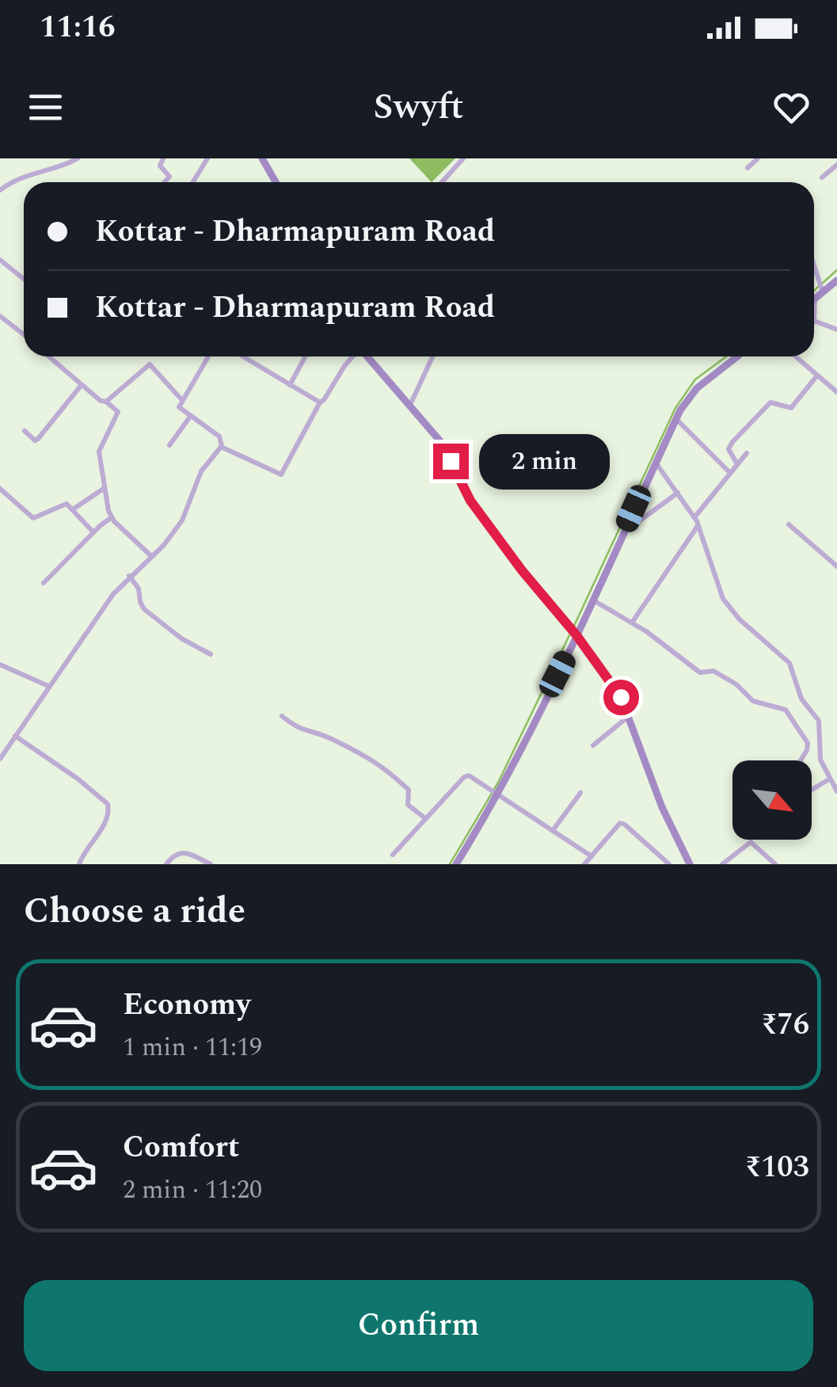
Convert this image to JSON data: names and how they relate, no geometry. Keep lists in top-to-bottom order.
{
  "north": "bottom right",
  "page": {
    "status": "11:16",
    "header": "Swyft",
    "banner": ["Kottar - Dharmapuram Road", "Kottar - Dharmapuram Road"],
    "bubble": "2 min",
    "heading": "Choose a ride",
    "list": [
      {
        "name": "Economy",
        "note": "1 min · 11:19",
        "value": "₹76"
      },
      {
        "name": "Comfort",
        "note": "2 min · 11:20",
        "value": "₹103"
      }
    ],
    "buttons": "Confirm"
  }
}
